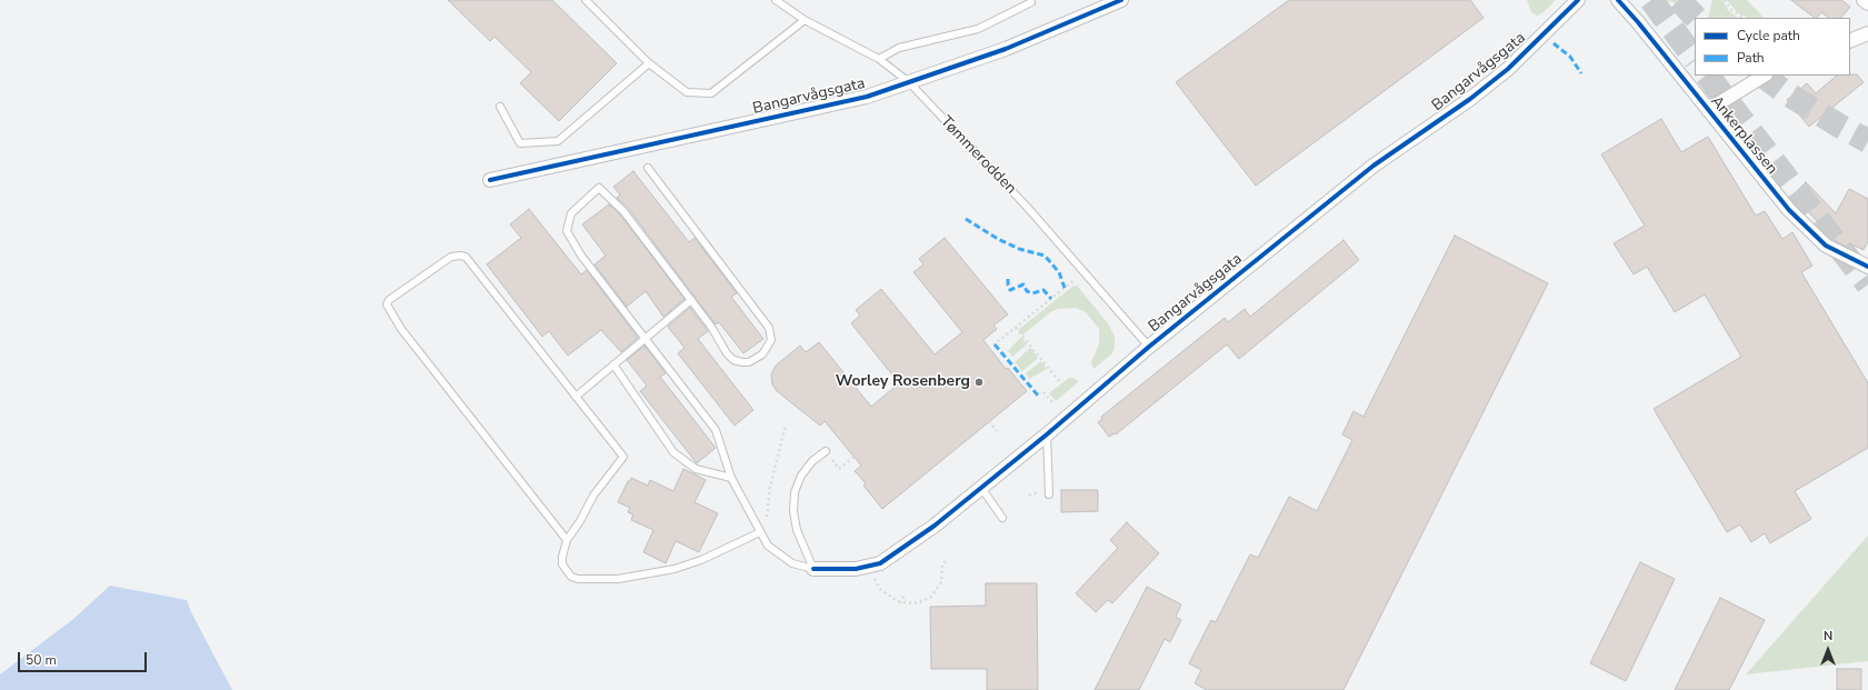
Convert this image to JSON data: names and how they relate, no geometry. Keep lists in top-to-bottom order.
{
  "streets": {
    "street": ["Bangarvågsgata", "Ankerplassen"],
    "lane": ["Tømmerodden"]
  },
  "crossings": [
    ["Bangarvågsgata", "Tømmerodden"]
  ],
  "places": ["Worley Rosenberg"],
  "legend": ["Cycle path", "Path"],
  "scale_bar": "50 m",
  "north": "top"
}
